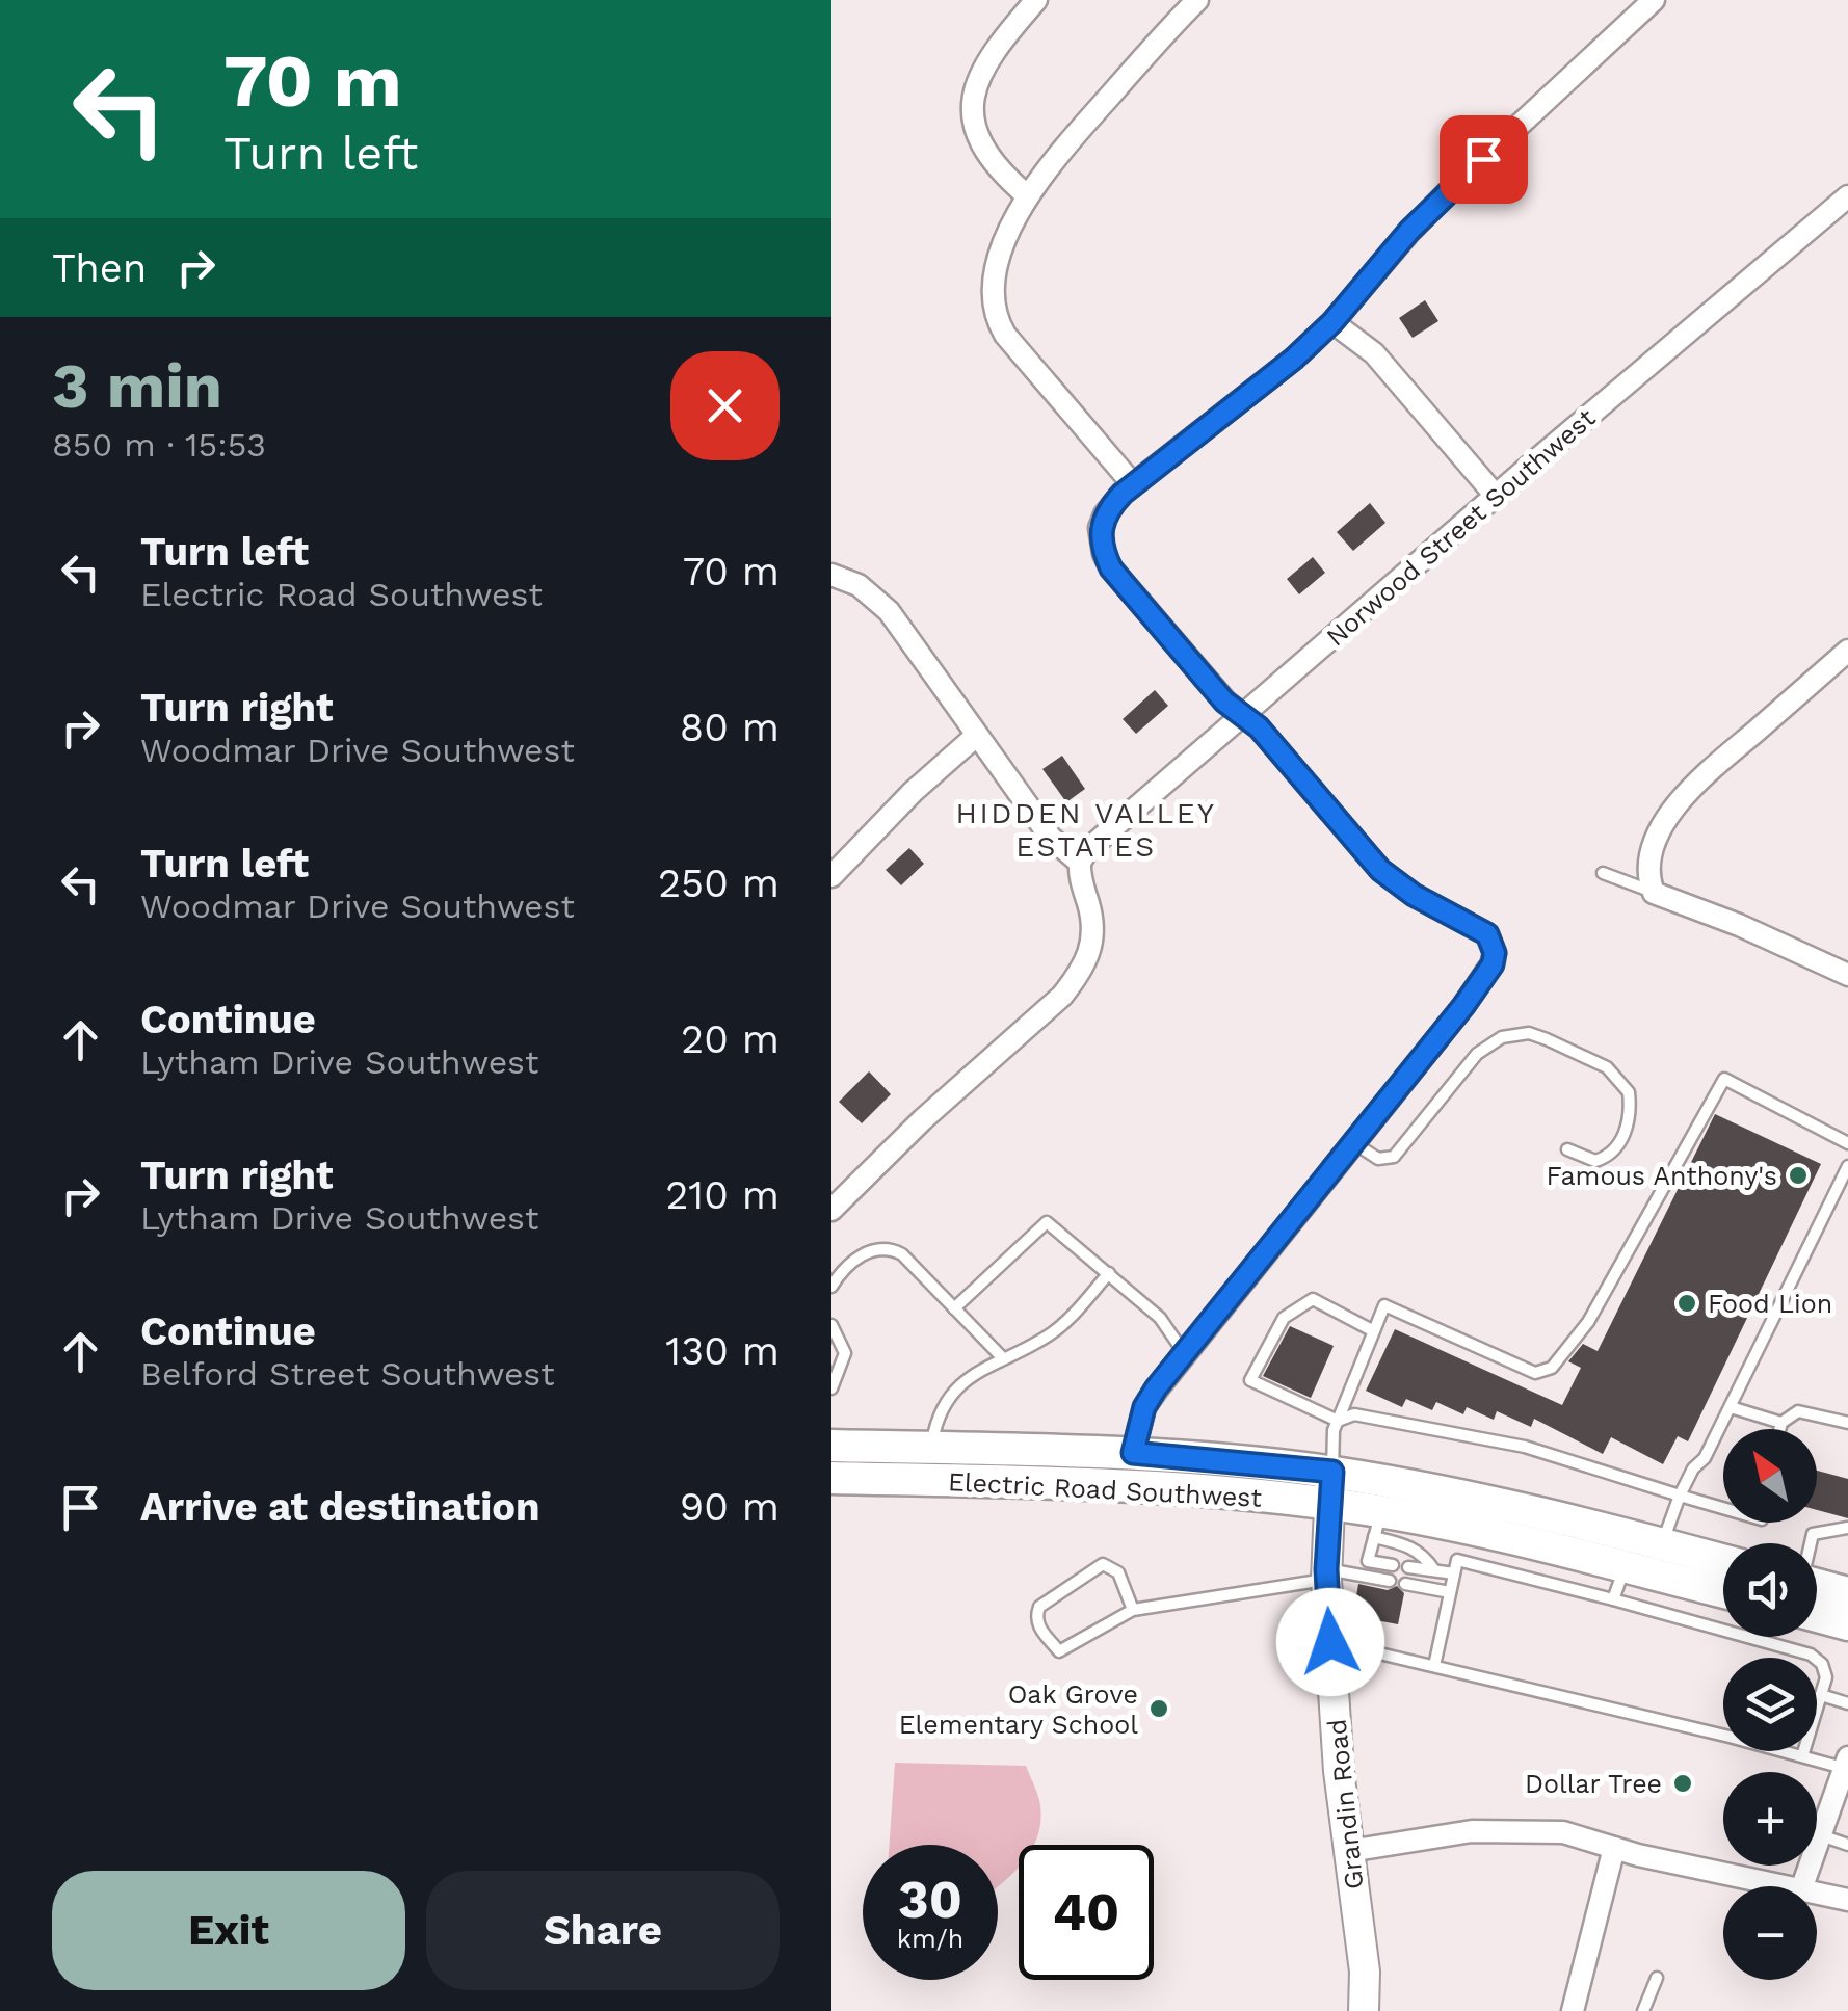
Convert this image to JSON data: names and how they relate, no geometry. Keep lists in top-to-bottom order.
{
  "streets": {
    "main road": ["Electric Road Southwest"],
    "street": ["Norwood Street Southwest", "Grandin Road"]
  },
  "crossings": [
    ["Electric Road Southwest", "Grandin Road"]
  ],
  "districts": ["HIDDEN VALLEY ESTATES"],
  "places": [
    "Famous Anthony's",
    "Food Lion",
    "Oak Grove Elementary School",
    "Dollar Tree"
  ],
  "north": "top left",
  "page": {
    "turn": ["70 m", "Turn left"],
    "then": "Then",
    "heading": ["3 min", "850 m · 15:53"],
    "list": [
      {
        "name": "Turn left",
        "note": "Electric Road Southwest",
        "value": "70 m"
      },
      {
        "name": "Turn right",
        "note": "Woodmar Drive Southwest",
        "value": "80 m"
      },
      {
        "name": "Turn left",
        "note": "Woodmar Drive Southwest",
        "value": "250 m"
      },
      {
        "name": "Continue",
        "note": "Lytham Drive Southwest",
        "value": "20 m"
      },
      {
        "name": "Turn right",
        "note": "Lytham Drive Southwest",
        "value": "210 m"
      },
      {
        "name": "Continue",
        "note": "Belford Street Southwest",
        "value": "130 m"
      },
      {
        "name": "Arrive at destination",
        "value": "90 m"
      }
    ],
    "map_buttons": ["+", "−"],
    "speed": "30 km/h",
    "limit": "40",
    "buttons": ["Exit", "Share"]
  }
}
